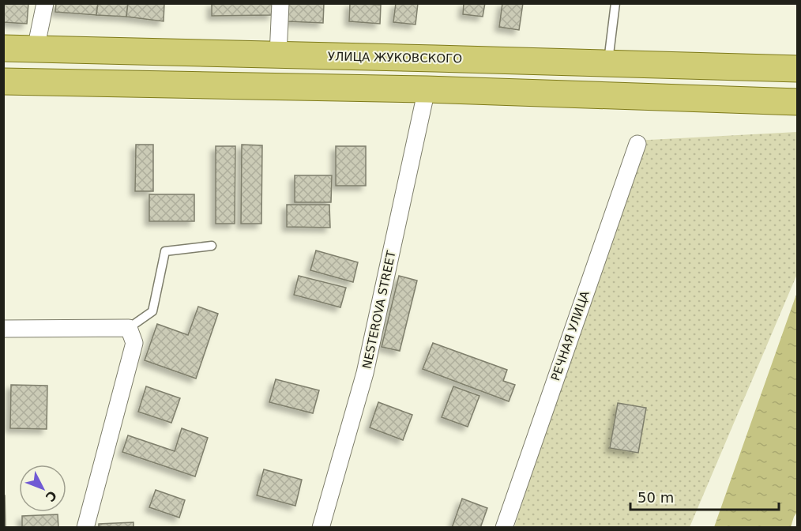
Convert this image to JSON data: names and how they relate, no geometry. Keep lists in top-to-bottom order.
{
  "streets": {
    "main road": ["УЛИЦА ЖУКОВСКОГО"],
    "street": ["NESTEROVA STREET", "РЕЧНАЯ УЛИЦА"]
  },
  "scale_bar": "50 m",
  "north": "bottom right"
}
